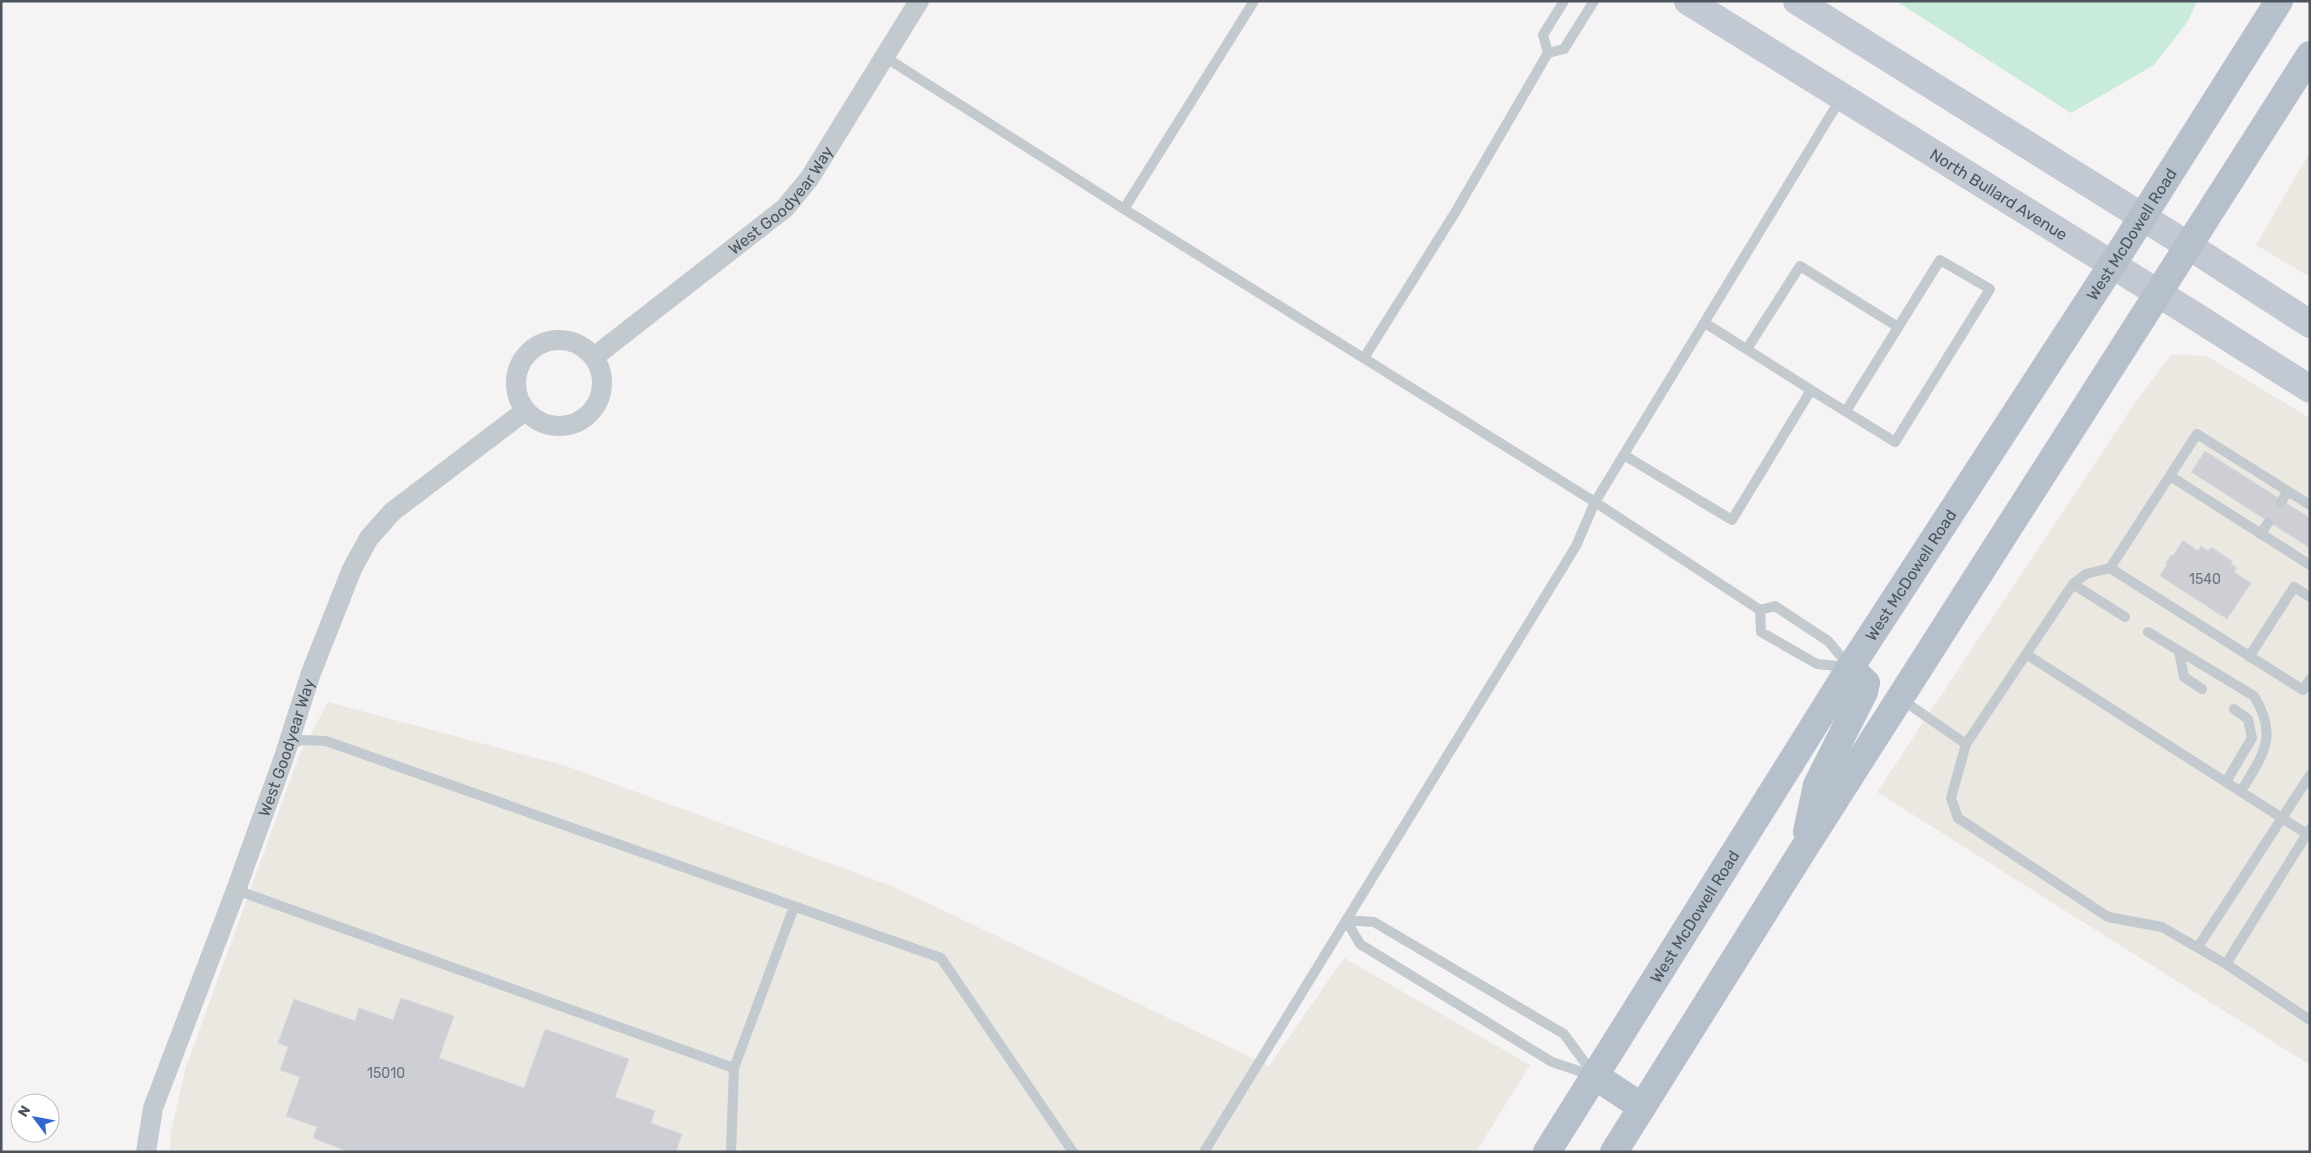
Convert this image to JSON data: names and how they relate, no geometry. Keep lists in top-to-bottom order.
{
  "streets": {
    "main road": ["North Bullard Avenue", "West McDowell Road"],
    "street": ["West Goodyear Way"]
  },
  "crossings": [
    ["North Bullard Avenue", "West McDowell Road"]
  ],
  "house_numbers": ["1540", "15010"],
  "north": "top left"
}
